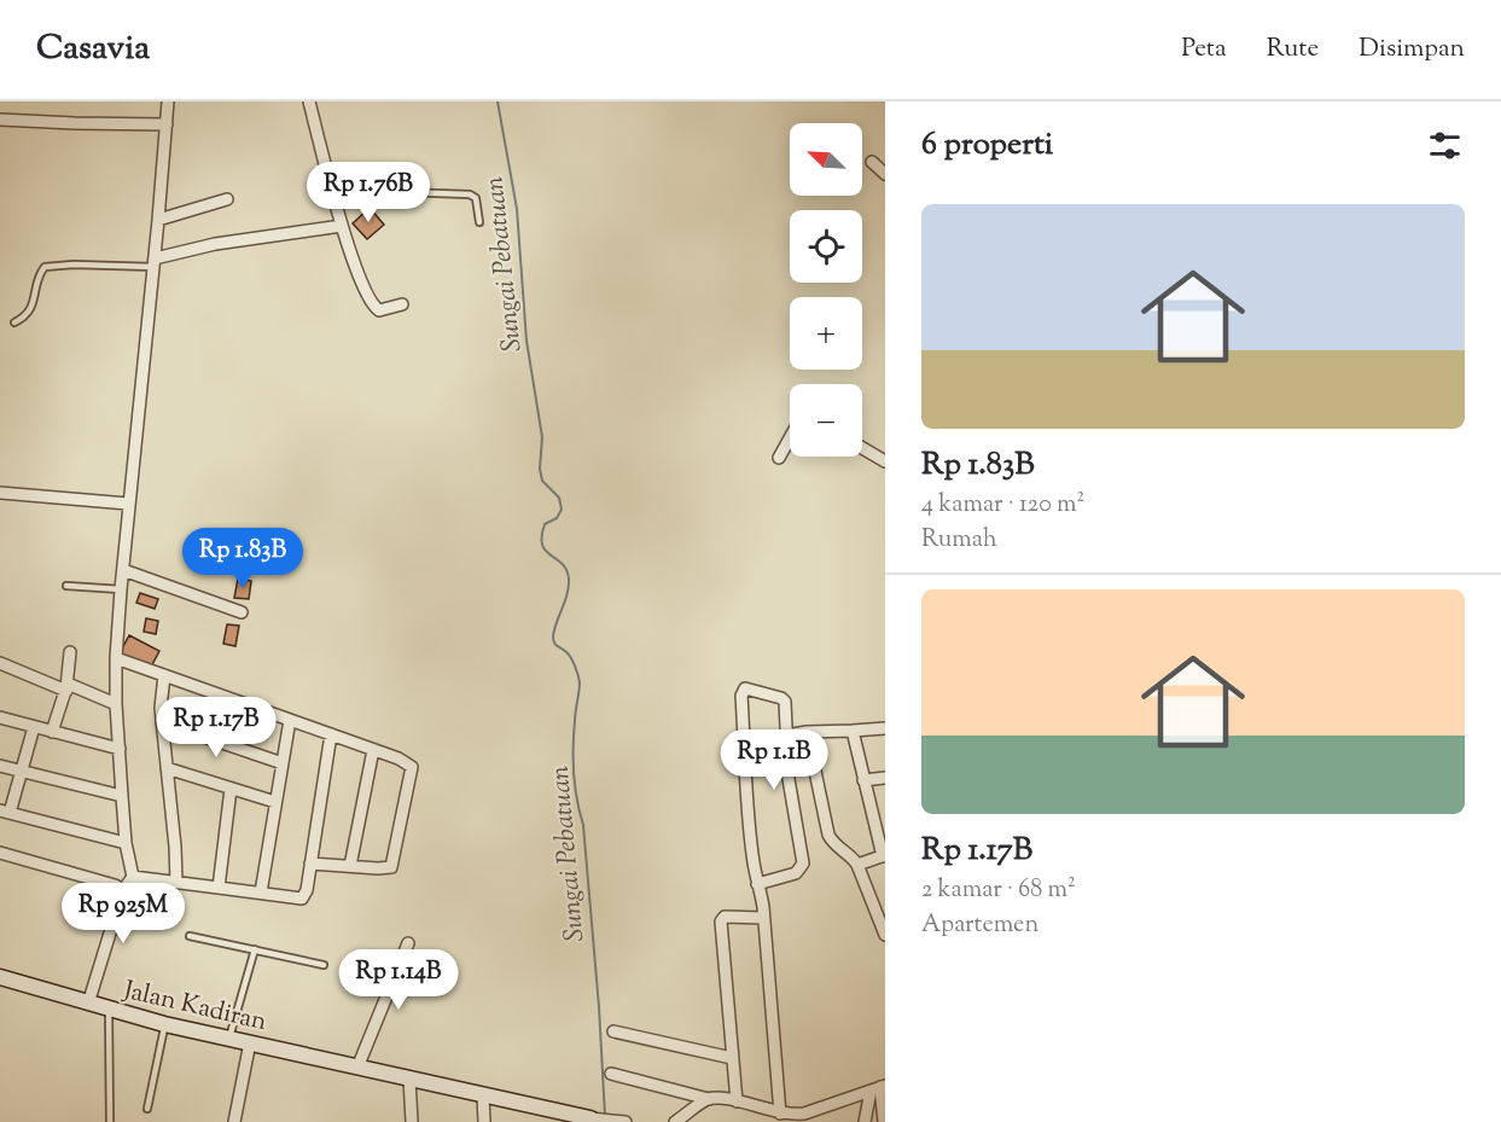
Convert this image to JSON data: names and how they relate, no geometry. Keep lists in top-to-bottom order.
{
  "streets": {
    "street": ["Jalan Kadiran"]
  },
  "water": ["Sungai Pebatuan"],
  "north": "top left",
  "page": {
    "header": "Casavia",
    "nav": ["Peta", "Rute", "Disimpan"],
    "heading": "6 properti",
    "map_buttons": ["+", "−"],
    "price": [
      "Rp 1.76B",
      "Rp 1.83B",
      "Rp 1.17B",
      "Rp 1.1B",
      "Rp 925M",
      "Rp 1.14B"
    ],
    "list": [
      {
        "name": "Rp 1.83B",
        "note": "4 kamar · 120 m² · Rumah"
      },
      {
        "name": "Rp 1.17B",
        "note": "2 kamar · 68 m² · Apartemen"
      }
    ]
  }
}
